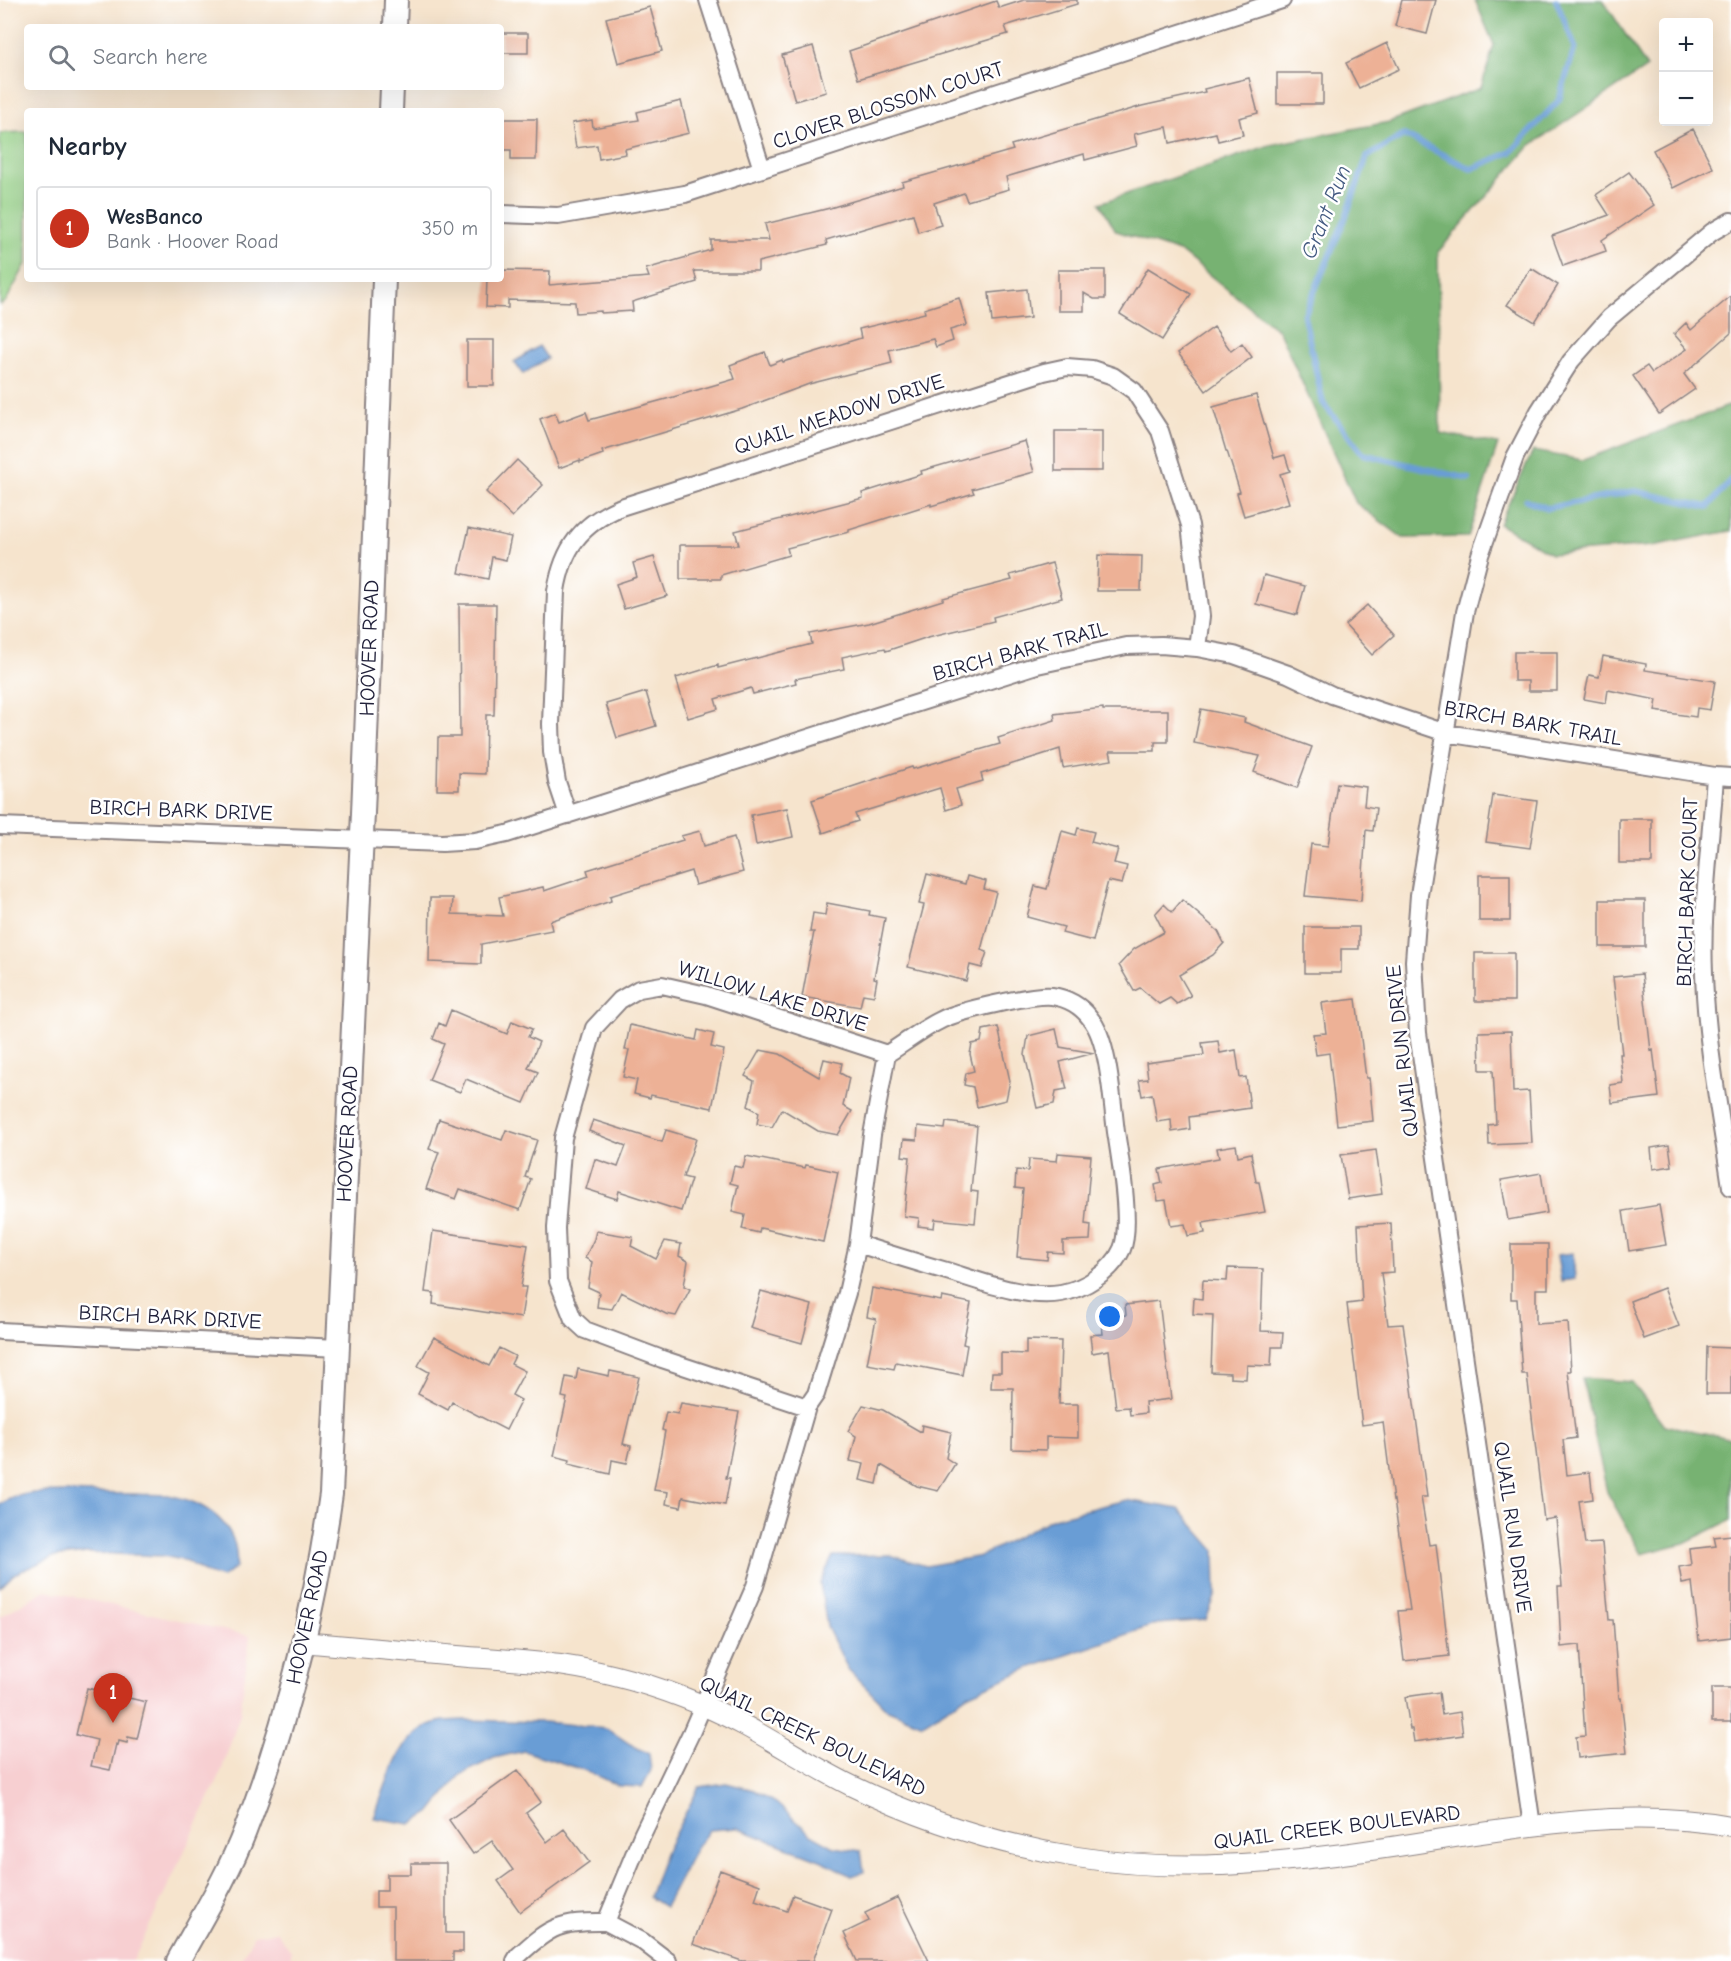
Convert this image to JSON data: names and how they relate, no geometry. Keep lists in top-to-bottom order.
{
  "streets": {
    "main road": ["HOOVER ROAD"],
    "street": [
      "CLOVER BLOSSOM COURT",
      "QUAIL MEADOW DRIVE",
      "BIRCH BARK TRAIL",
      "BIRCH BARK DRIVE",
      "BIRCH BARK COURT",
      "WILLOW LAKE DRIVE",
      "QUAIL RUN DRIVE",
      "QUAIL CREEK BOULEVARD"
    ]
  },
  "crossings": [
    ["QUAIL MEADOW DRIVE", "BIRCH BARK TRAIL"],
    ["HOOVER ROAD", "BIRCH BARK TRAIL"],
    ["HOOVER ROAD", "BIRCH BARK DRIVE"],
    ["HOOVER ROAD", "QUAIL CREEK BOULEVARD"],
    ["BIRCH BARK TRAIL", "BIRCH BARK DRIVE"],
    ["BIRCH BARK TRAIL", "BIRCH BARK COURT"],
    ["BIRCH BARK TRAIL", "QUAIL RUN DRIVE"],
    ["WILLOW LAKE DRIVE", "QUAIL CREEK BOULEVARD"],
    ["QUAIL RUN DRIVE", "QUAIL CREEK BOULEVARD"]
  ],
  "water": ["Grant Run"],
  "page": {
    "map_buttons": ["+", "−"],
    "search": "Search here",
    "heading": "Nearby",
    "list": [
      {
        "mark": "1",
        "name": "WesBanco",
        "note": "Bank · Hoover Road",
        "value": "350 m"
      }
    ],
    "pins": "1"
  }
}
